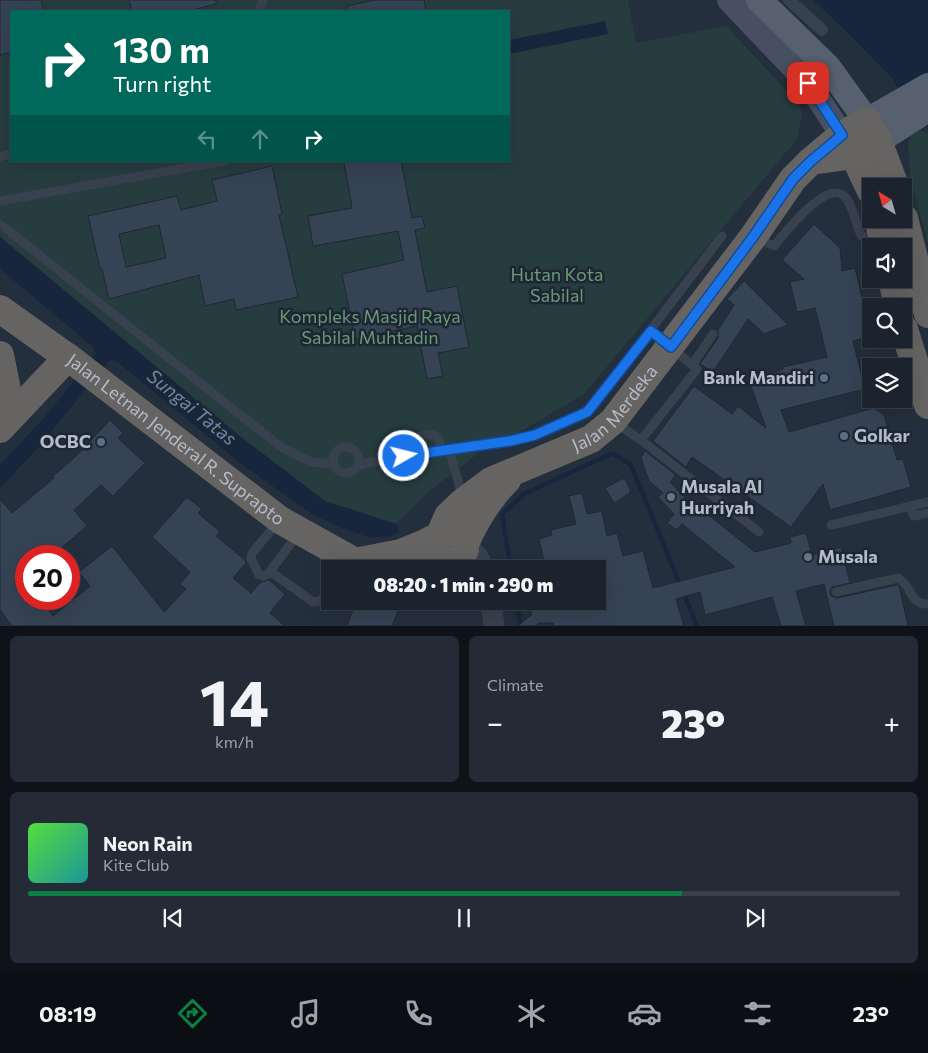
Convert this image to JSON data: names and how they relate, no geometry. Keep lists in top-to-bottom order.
{
  "streets": {
    "highway": ["Jalan Merdeka", "Jalan Letnan Jenderal R. Suprapto"]
  },
  "water": ["Sungai Tatas"],
  "parks": ["Hutan Kota Sabilal", "Kompleks Masjid Raya Sabilal Muhtadin"],
  "places": [
    "Bank Mandiri",
    "Golkar",
    "OCBC",
    "Musala Al Hurriyah",
    "Musala"
  ],
  "north": "top left",
  "page": {
    "turn": ["130 m", "Turn right"],
    "limit": "20",
    "trip": "08:20 · 1 min · 290 m",
    "tile": [
      ["14", "km/h"],
      "Climate"
    ],
    "heat": ["−", "23°", "+"],
    "song": ["Neon Rain", "Kite Club"],
    "tabs": ["08:19", "23°"]
  }
}
